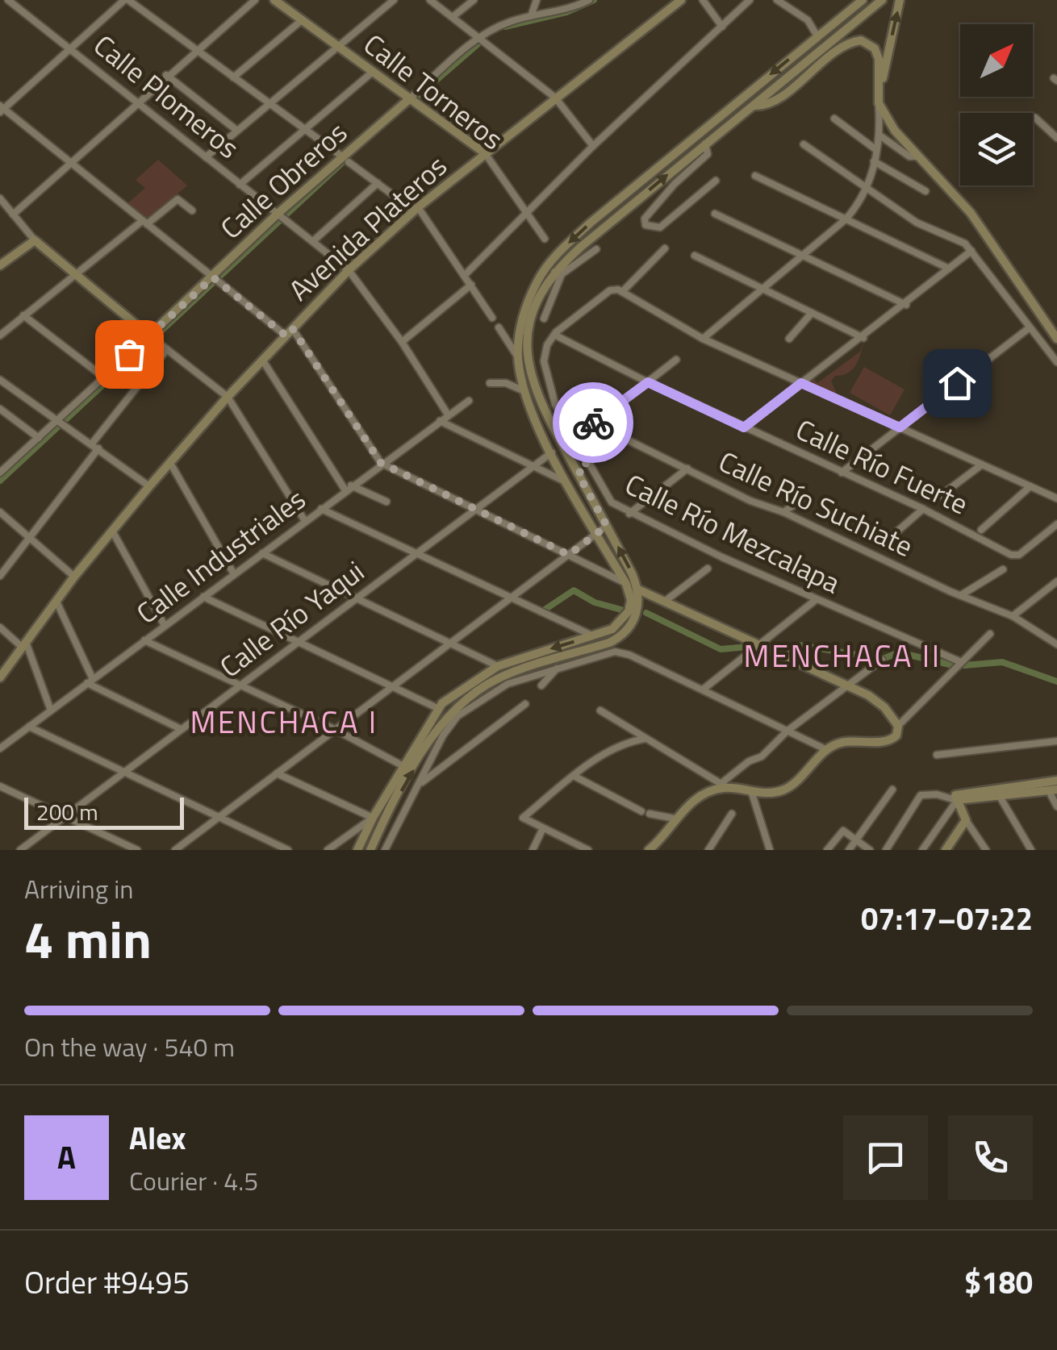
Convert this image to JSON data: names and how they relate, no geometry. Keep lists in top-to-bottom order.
{
  "streets": {
    "main road": ["Calle Torneros", "Calle Obreros", "Avenida Plateros"],
    "street": [
      "Calle Plomeros",
      "Calle Río Fuerte",
      "Calle Río Suchiate",
      "Calle Río Mezcalapa",
      "Calle Industriales",
      "Calle Río Yaqui"
    ]
  },
  "crossings": [
    ["Calle Torneros", "Calle Obreros"],
    ["Calle Torneros", "Avenida Plateros"],
    ["Calle Plomeros", "Calle Obreros"],
    ["Calle Plomeros", "Avenida Plateros"],
    ["Calle Plomeros", "Calle Industriales"],
    ["Calle Río Fuerte", "Calle Río Mezcalapa"],
    ["Calle Río Suchiate", "Calle Río Mezcalapa"]
  ],
  "districts": ["MENCHACA II", "MENCHACA I"],
  "scale_bar": "200 m",
  "north": "top right",
  "page": {
    "scale": "200 m",
    "heading": ["4 min", "Arriving in", "07:17–07:22"],
    "panel": [
      "Alex",
      "Courier · 4.5",
      "Order #9495",
      "$180"
    ],
    "bar": "On the way · 540 m",
    "round": "A"
  }
}
